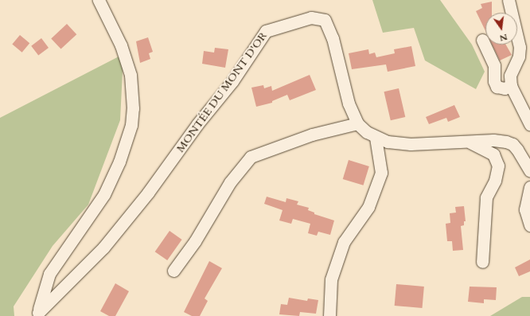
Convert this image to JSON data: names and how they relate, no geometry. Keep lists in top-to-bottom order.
{
  "streets": {
    "street": ["MONTÉE DU MONT D'OR"]
  },
  "north": "bottom"
}
